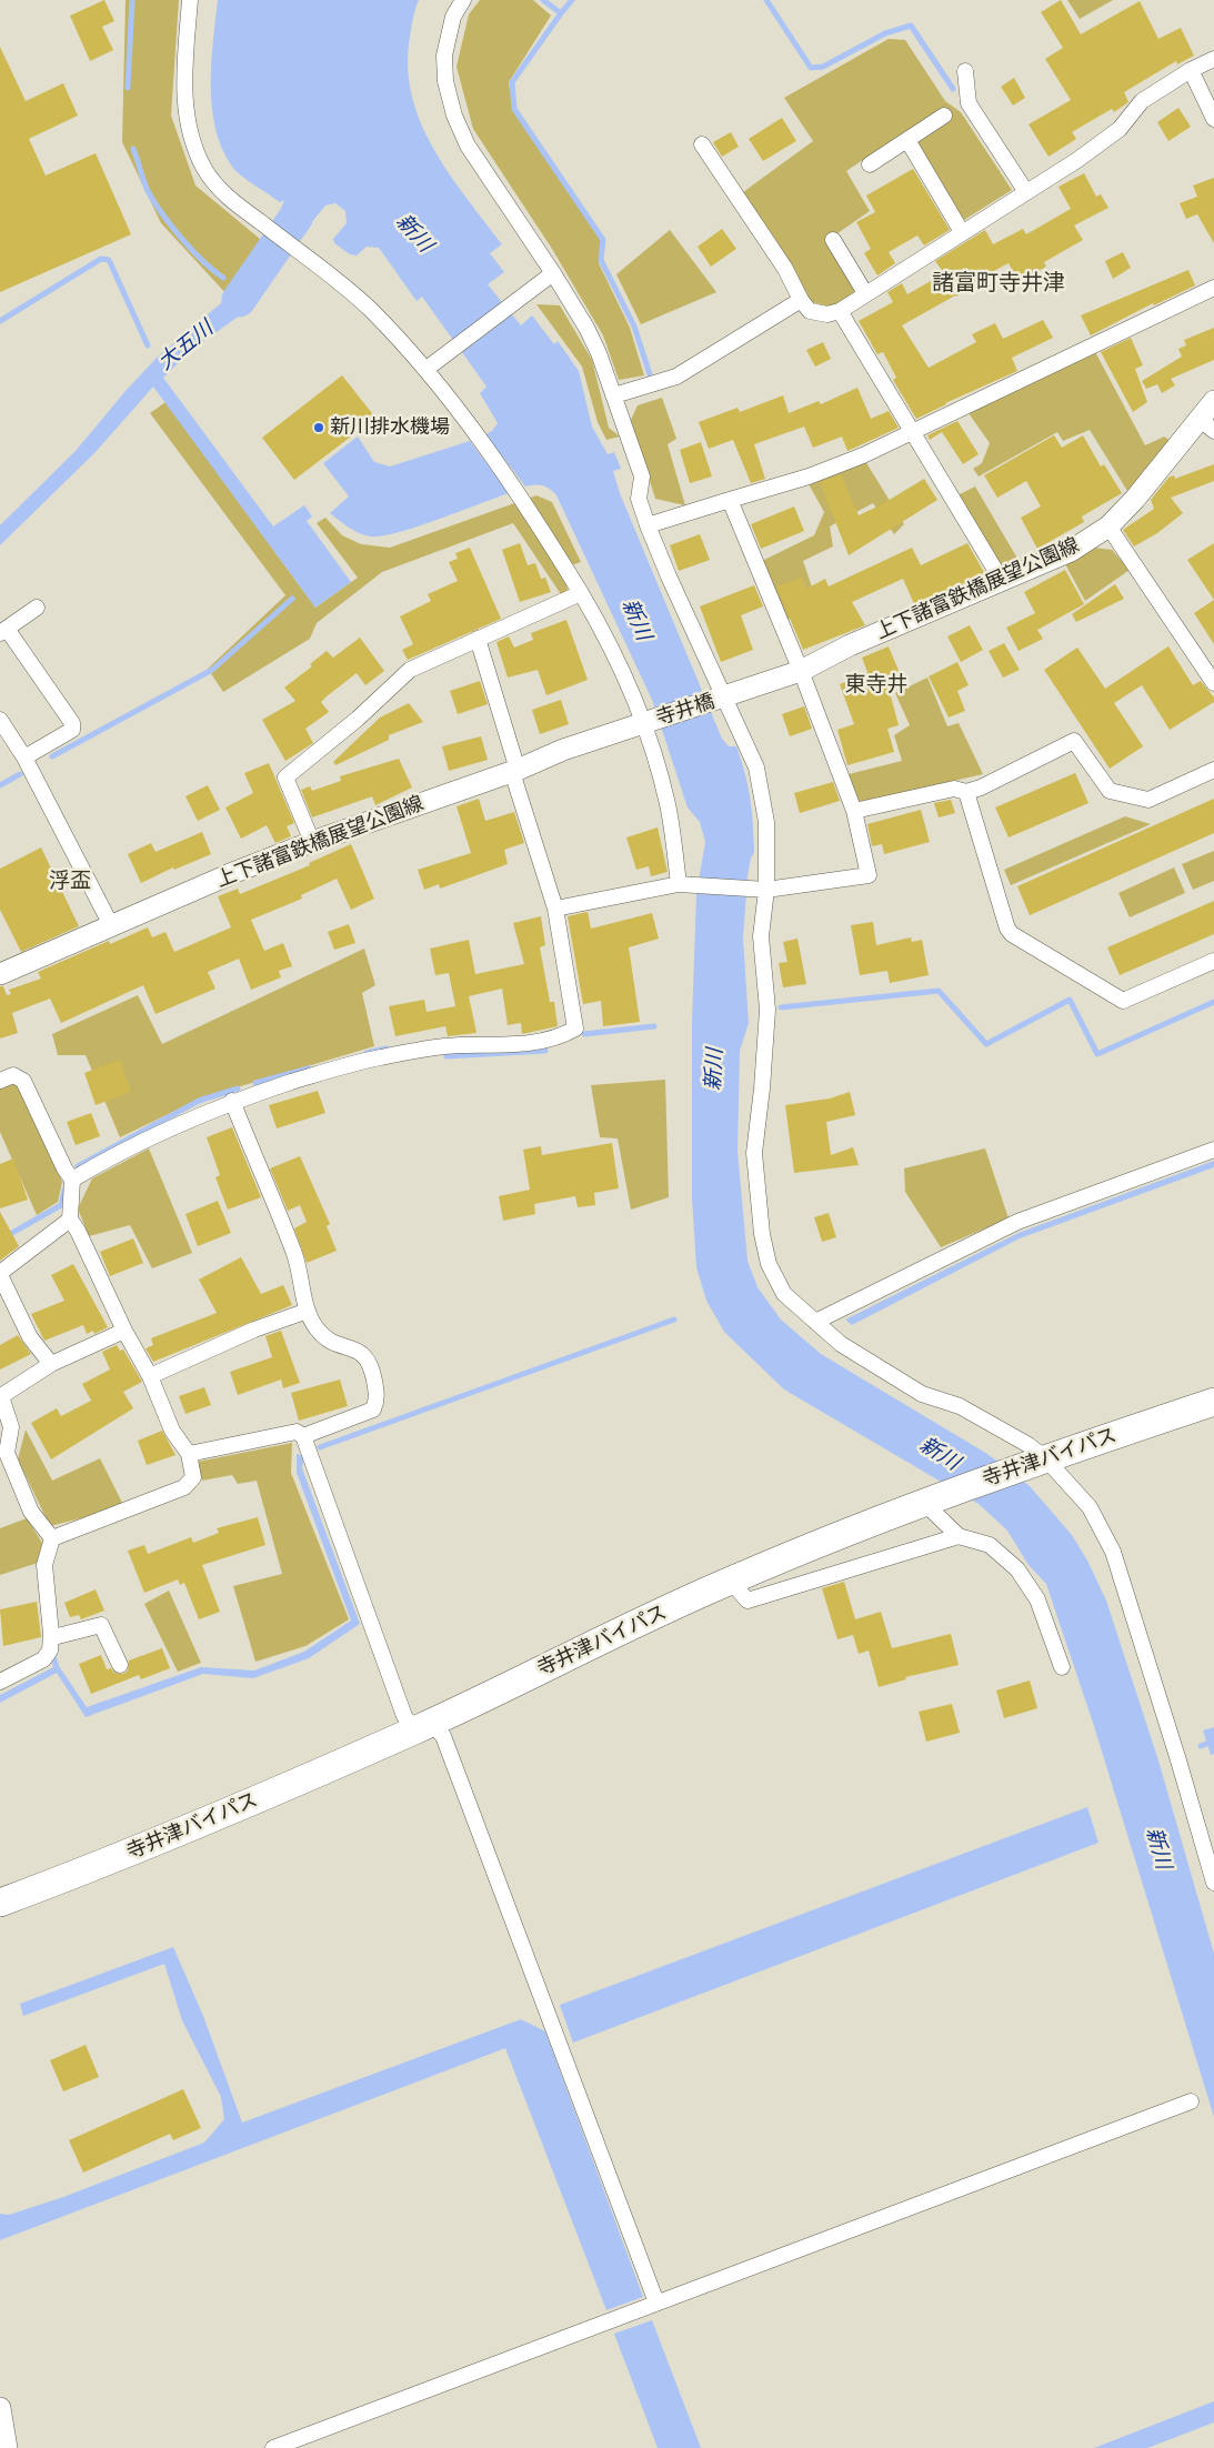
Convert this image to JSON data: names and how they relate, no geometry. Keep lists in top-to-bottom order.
{
  "streets": {
    "highway": ["寺井津バイパス"],
    "street": ["上下諸富鉄橋展望公園線", "寺井橋"]
  },
  "crossings": [
    ["上下諸富鉄橋展望公園線", "寺井橋"]
  ],
  "districts": ["諸富町寺井津", "東寺井", "浮盃"],
  "water": ["新川", "大五川"],
  "places": ["新川排水機場"]
}
